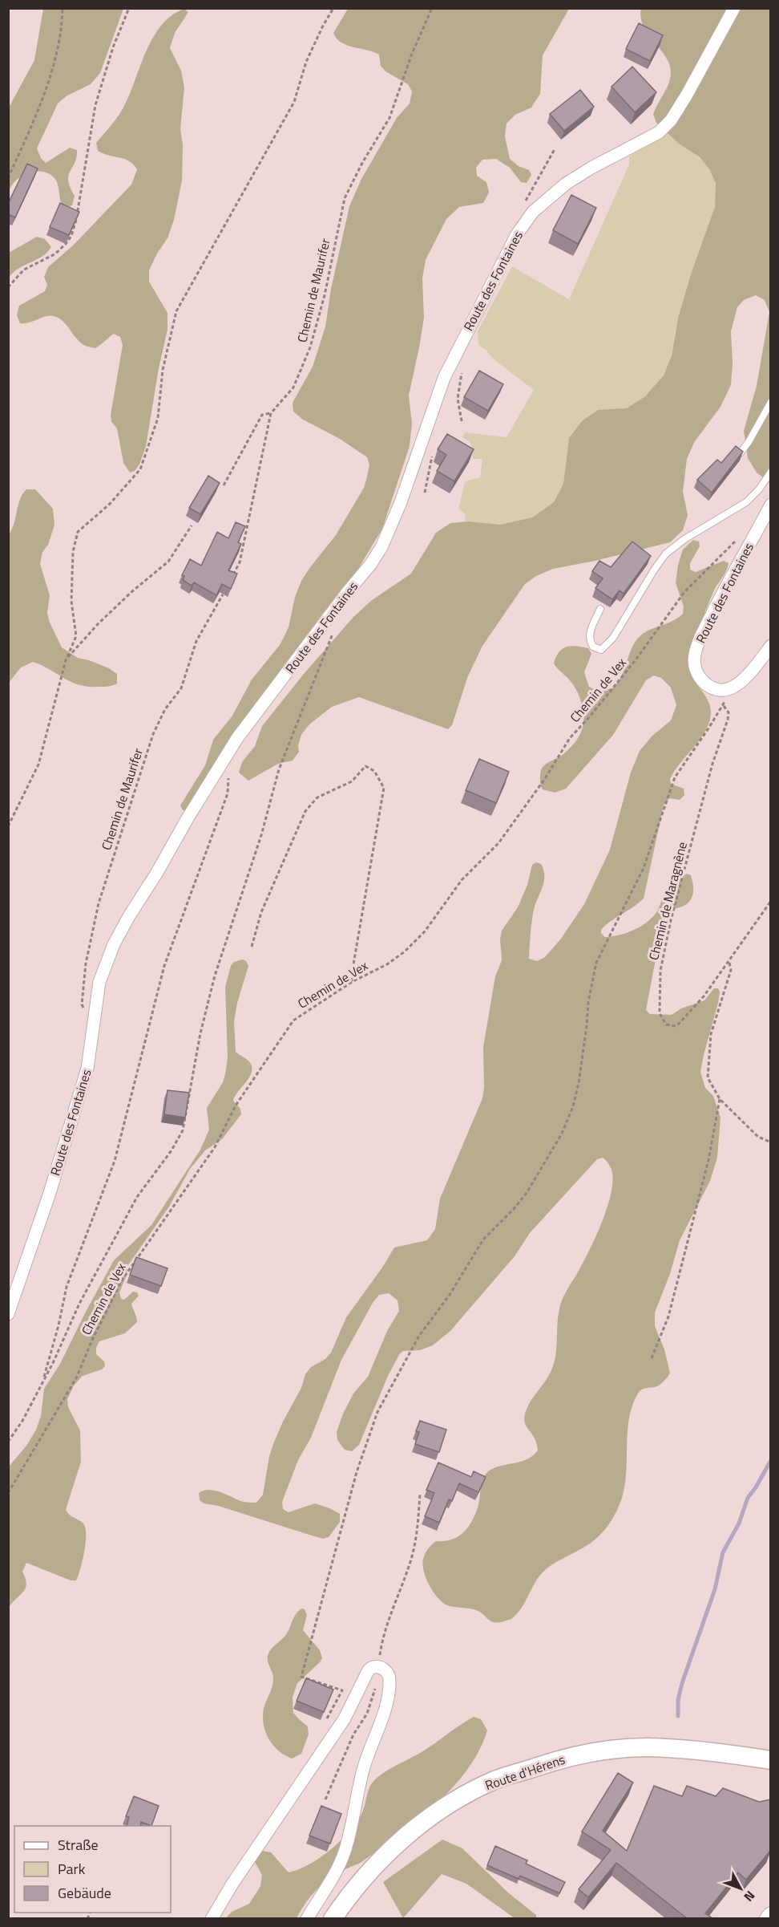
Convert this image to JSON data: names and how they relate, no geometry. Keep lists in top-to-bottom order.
{
  "streets": {
    "main road": ["Route d'Hérens"],
    "street": ["Route des Fontaines"],
    "path": ["Chemin de Maurifer", "Chemin de Vex", "Chemin de Maragnène"]
  },
  "crossings": [
    ["Route des Fontaines", "Chemin de Maurifer"]
  ],
  "legend": ["Straße", "Park", "Gebäude"],
  "north": "bottom right"
}
